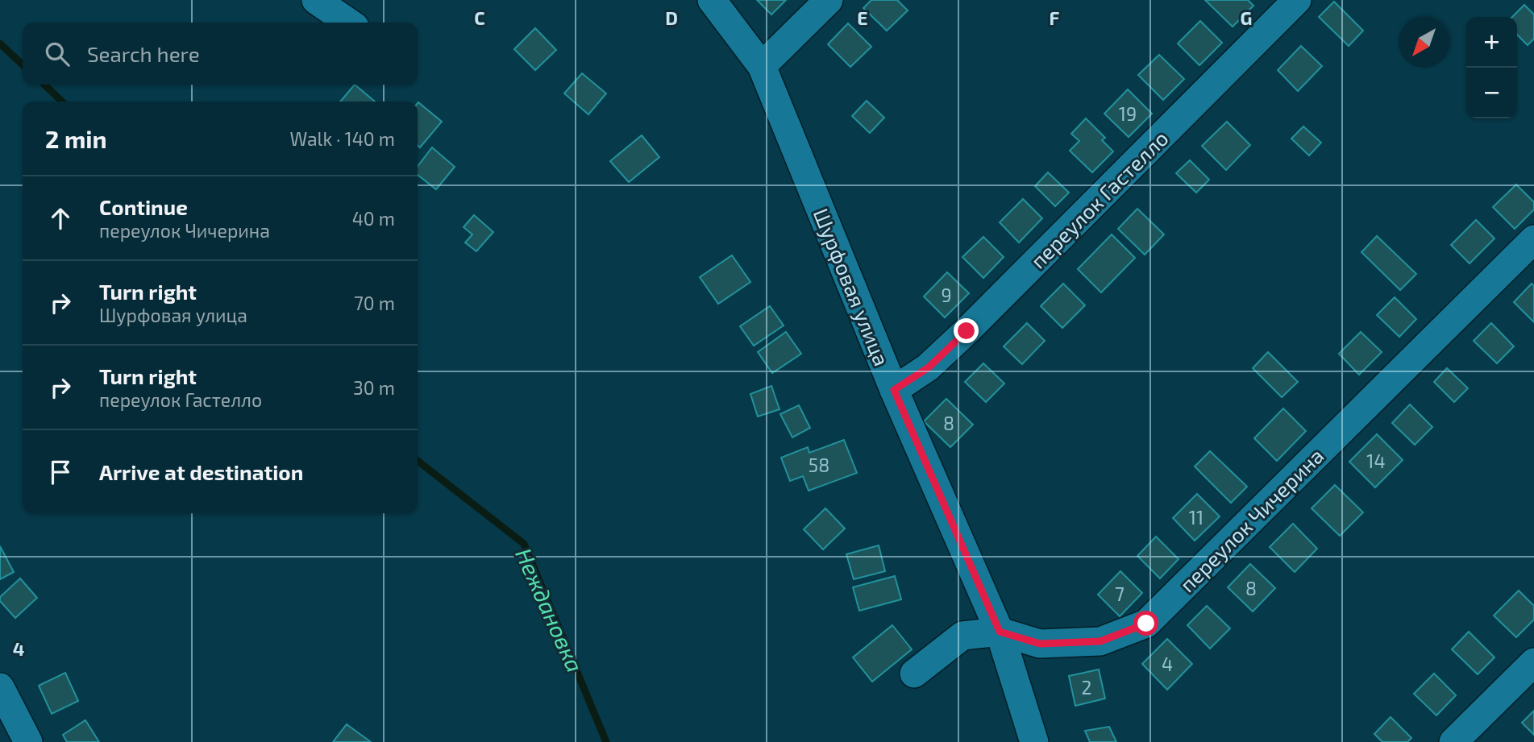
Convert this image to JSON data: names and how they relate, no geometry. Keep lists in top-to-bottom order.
{
  "streets": {
    "street": ["переулок Гастелло", "Шурфовая улица", "переулок Чичерина"]
  },
  "crossings": [
    ["переулок Гастелло", "Шурфовая улица"],
    ["Шурфовая улица", "переулок Чичерина"]
  ],
  "water": ["Неждановка"],
  "house_numbers": [
    "19",
    "9",
    "8",
    "14",
    "58",
    "11",
    "8",
    "7",
    "4",
    "2"
  ],
  "north": "bottom left",
  "page": {
    "map_buttons": ["+", "−"],
    "search": "Search here",
    "heading": ["2 min", "Walk · 140 m"],
    "list": [
      ["Continue", "переулок Чичерина", "40 m"],
      ["Turn right", "Шурфовая улица", "70 m"],
      ["Turn right", "переулок Гастелло", "30 m"],
      "Arrive at destination"
    ]
  },
  "grid": {
    "columns": [
      "C",
      "D",
      "E",
      "F",
      "G"
    ],
    "rows": ["4"]
  }
}
